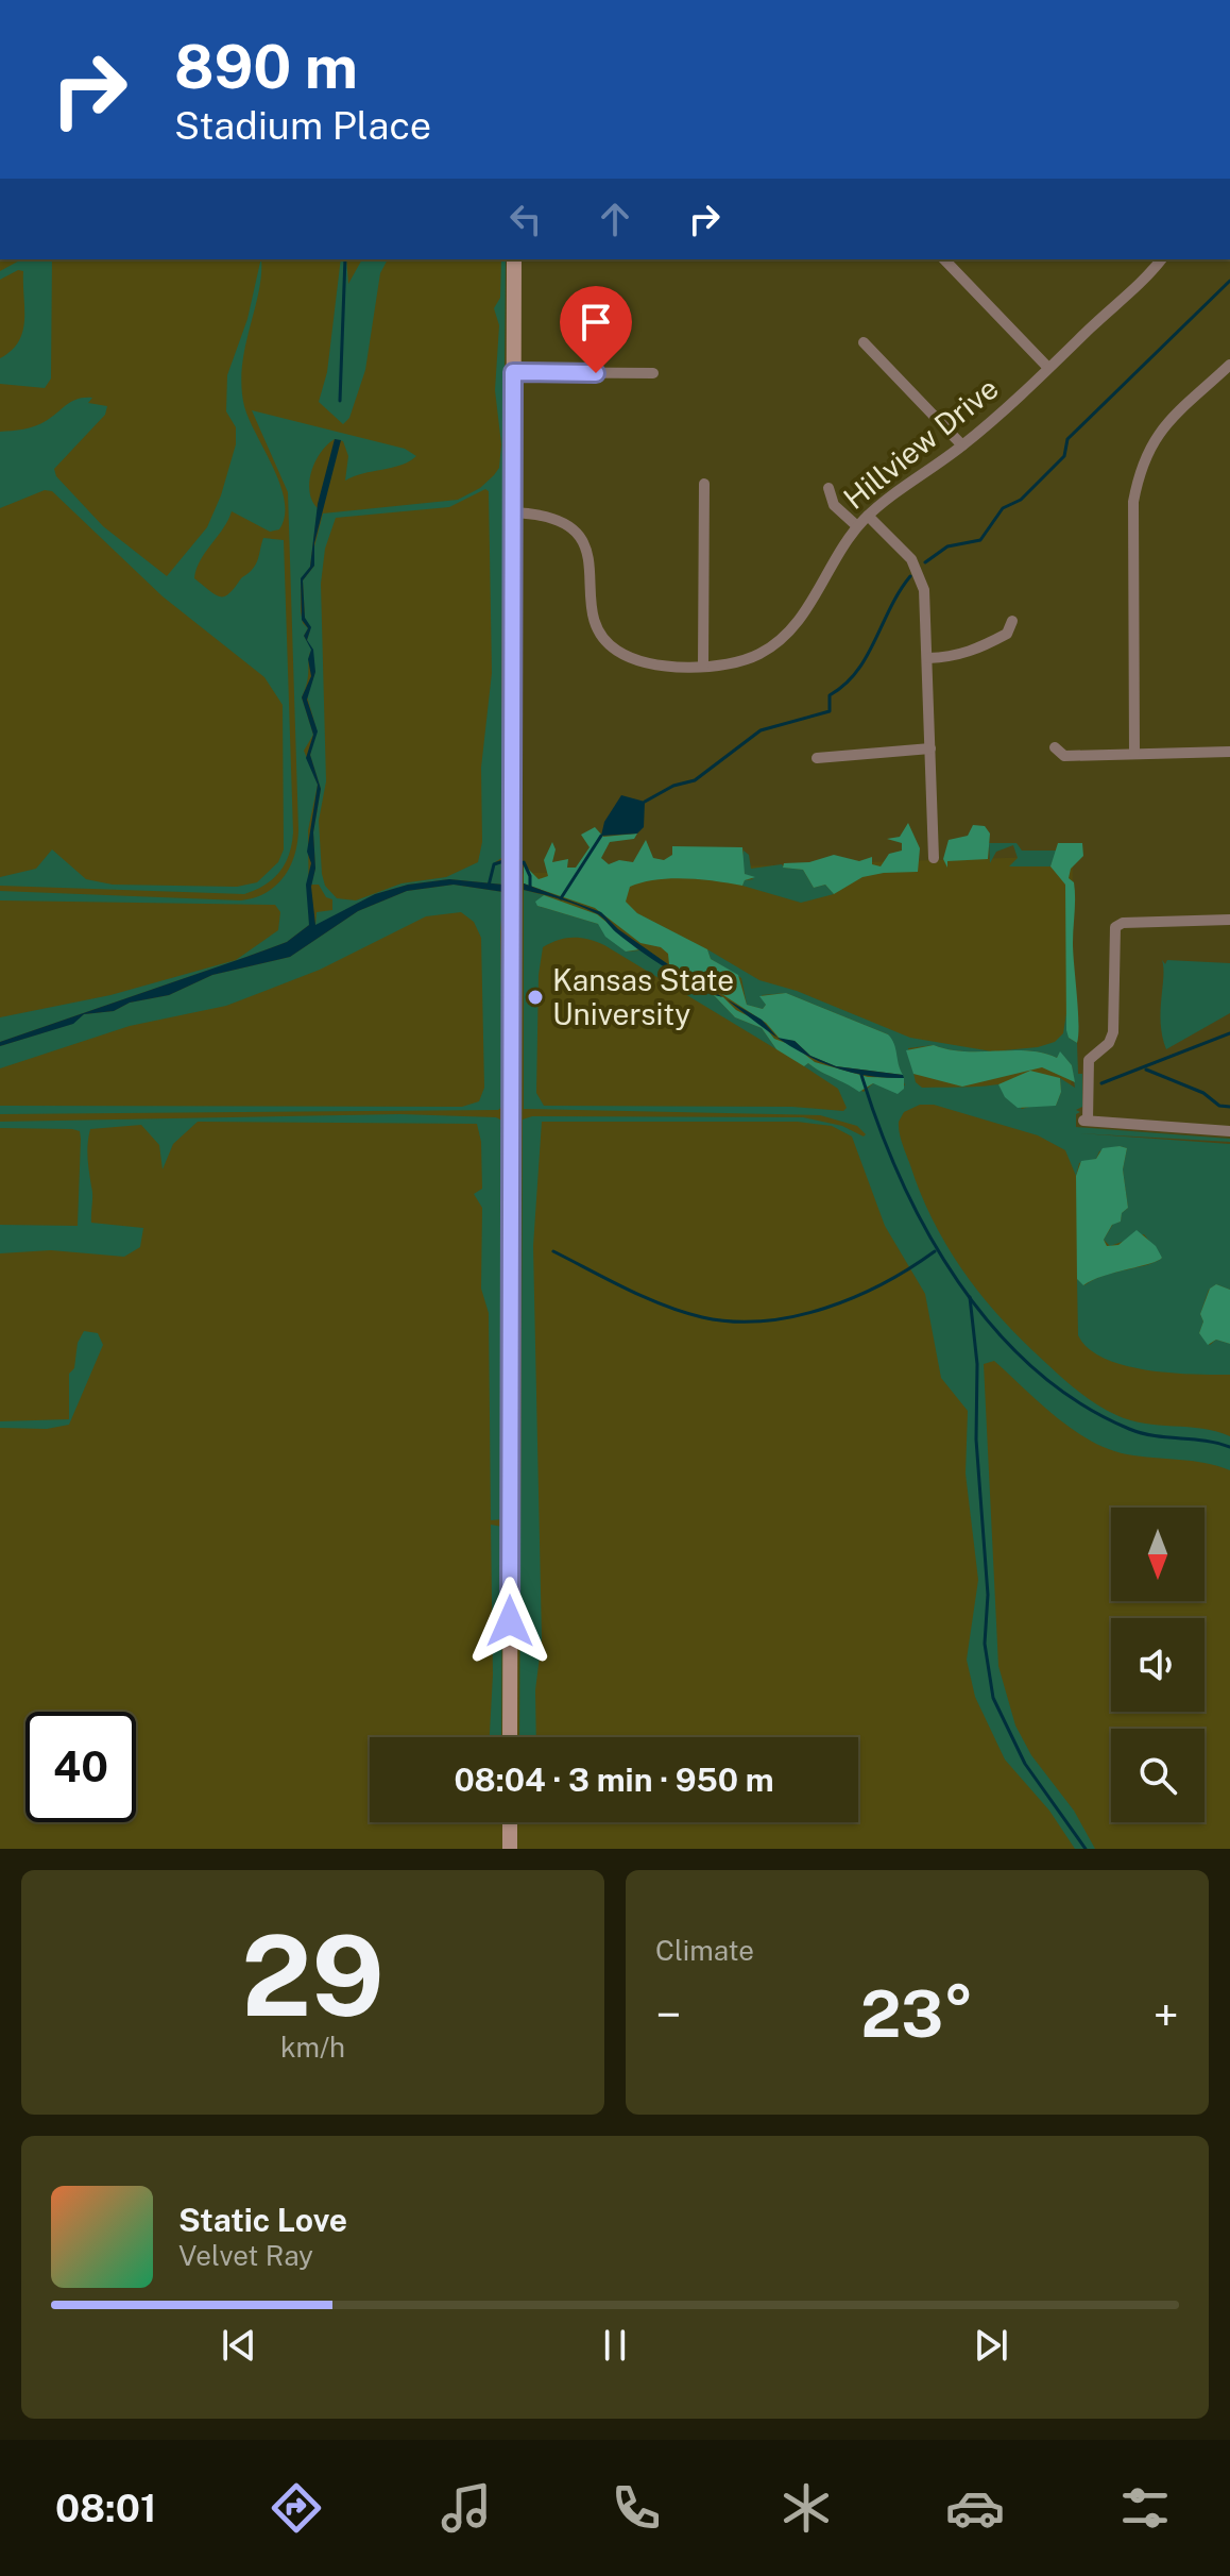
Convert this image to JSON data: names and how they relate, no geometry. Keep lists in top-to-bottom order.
{
  "streets": {
    "street": ["Hillview Drive"]
  },
  "places": ["Kansas State University"],
  "north": "bottom",
  "page": {
    "turn": ["890 m", "Stadium Place"],
    "limit": "40",
    "trip": "08:04 · 3 min · 950 m",
    "tile": [
      ["29", "km/h"],
      "Climate"
    ],
    "heat": ["−", "23°", "+"],
    "song": ["Static Love", "Velvet Ray"],
    "tabs": "08:01"
  }
}
